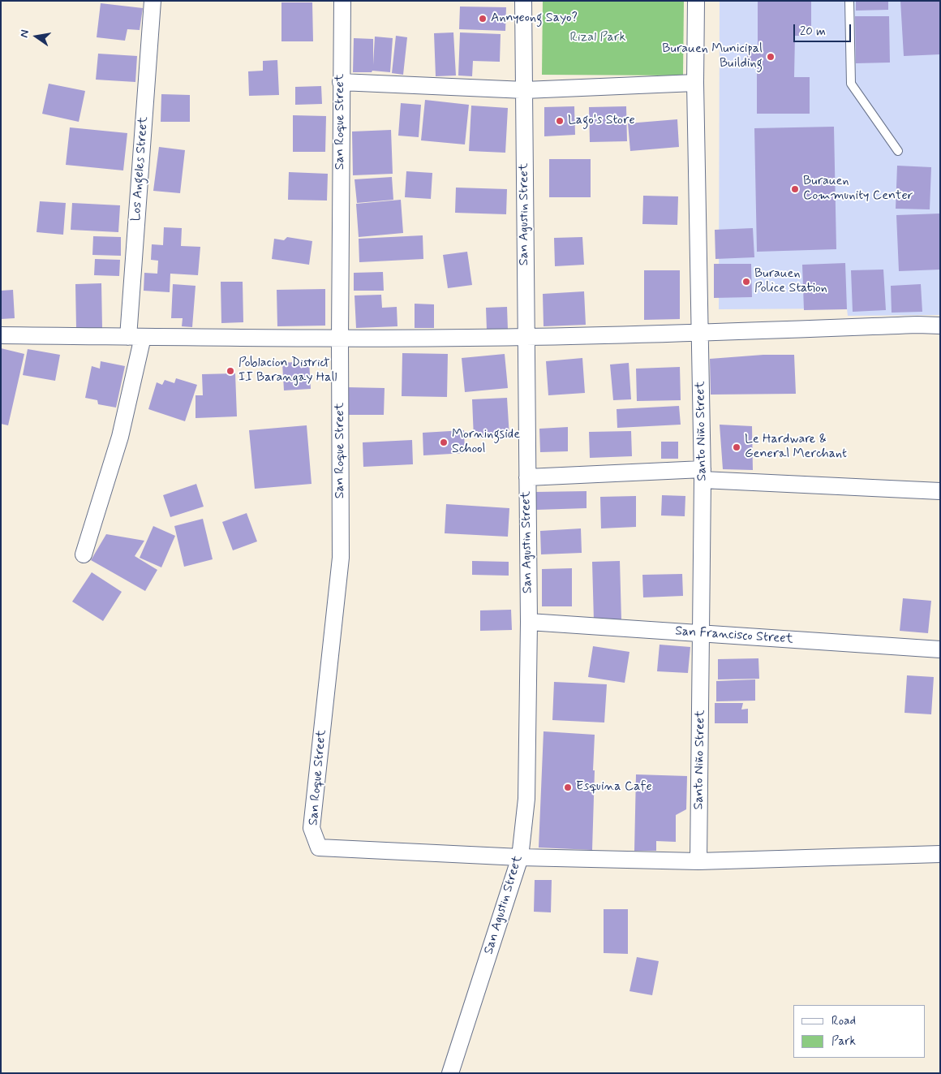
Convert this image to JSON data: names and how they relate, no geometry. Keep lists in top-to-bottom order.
{
  "streets": {
    "street": [
      "San Roque Street",
      "Los Angeles Street",
      "San Agustin Street",
      "Santo Niño Street",
      "San Francisco Street"
    ]
  },
  "crossings": [
    ["San Roque Street", "San Agustin Street"],
    ["San Agustin Street", "San Francisco Street"],
    ["Santo Niño Street", "San Francisco Street"]
  ],
  "parks": ["Rizal Park"],
  "places": [
    "Annyeong Sayo?",
    "Burauen Municipal Building",
    "Lago's Store",
    "Burauen Community Center",
    "Burauen Police Station",
    "Poblacion District II Barangay Hall",
    "Morningside School",
    "Le Hardware & General Merchant",
    "Esquina Cafe"
  ],
  "legend": ["Road", "Park"],
  "scale_bar": "20 m",
  "north": "left"
}
